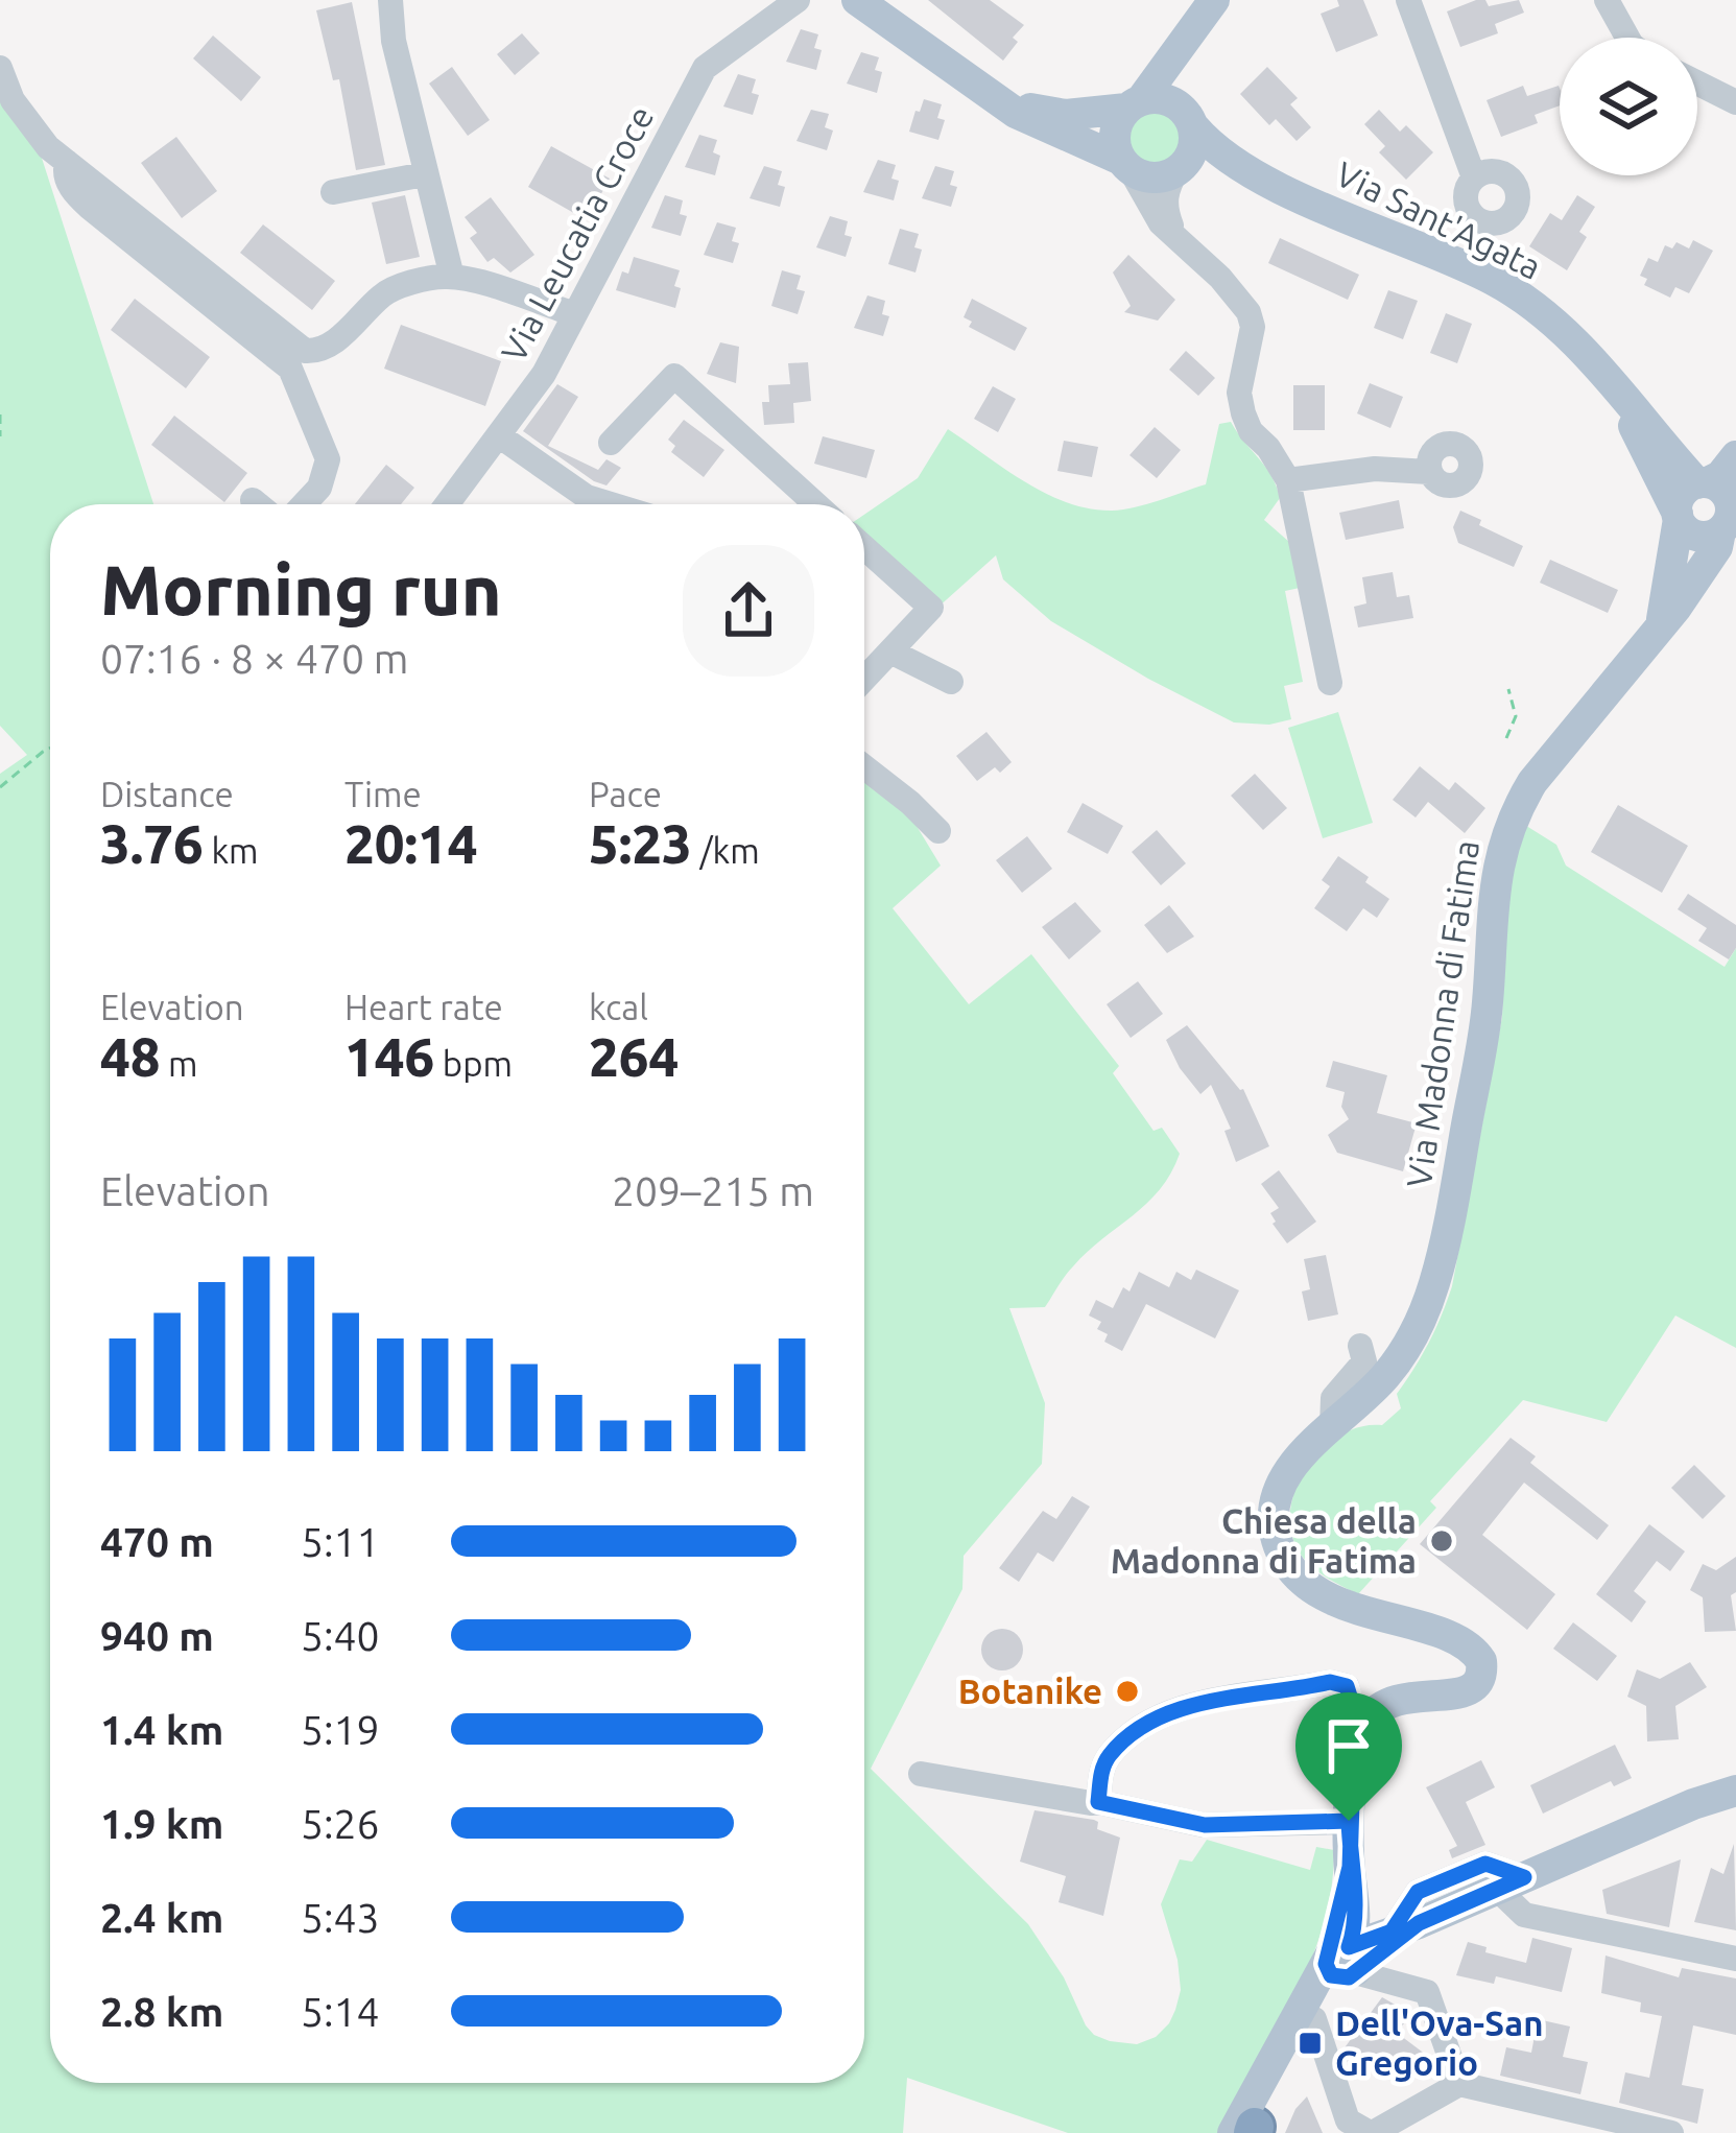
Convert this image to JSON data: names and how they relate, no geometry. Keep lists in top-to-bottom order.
{
  "streets": {
    "main road": ["Via Sant'Agata", "Via Madonna di Fatima"],
    "street": ["Via Leucatia Croce"]
  },
  "places": {
    "other": ["Chiesa della Madonna di Fatima", "Botanike"],
    "transit": ["Dell'Ova-San Gregorio"]
  },
  "page": {
    "heading": ["Morning run", "07:16 · 8 × 470 m"],
    "stats": [
      ["Distance", "3.76 km"],
      ["Time", "20:14"],
      ["Pace", "5:23 /km"],
      ["Elevation", "48 m"],
      ["Heart rate", "146 bpm"],
      ["kcal", "264"]
    ],
    "chart": ["Elevation", "209–215 m"],
    "list": [
      {
        "name": "470 m",
        "note": "5:11"
      },
      {
        "name": "940 m",
        "note": "5:40"
      },
      {
        "name": "1.4 km",
        "note": "5:19"
      },
      {
        "name": "1.9 km",
        "note": "5:26"
      },
      {
        "name": "2.4 km",
        "note": "5:43"
      },
      {
        "name": "2.8 km",
        "note": "5:14"
      }
    ]
  }
}
